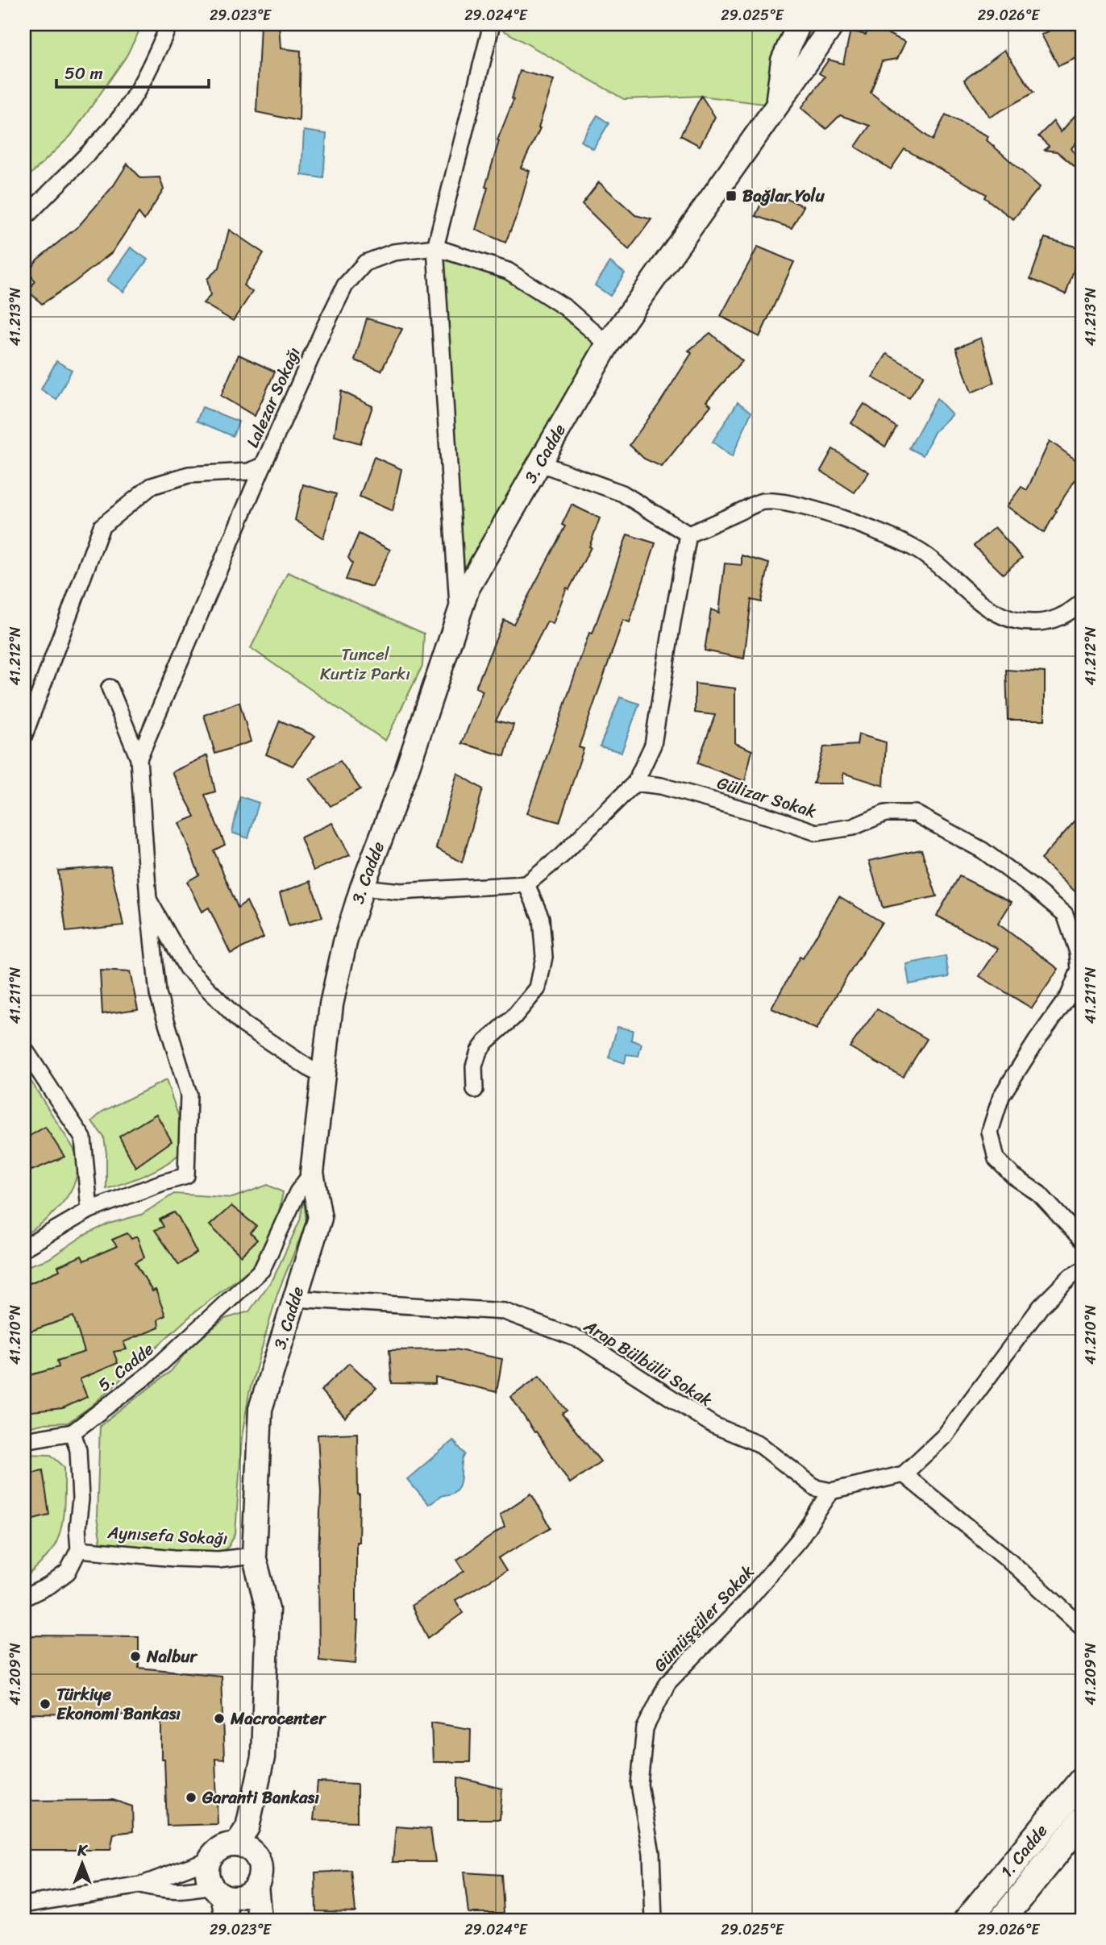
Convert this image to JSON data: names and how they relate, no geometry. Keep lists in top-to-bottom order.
{
  "streets": {
    "main road": ["3. Cadde", "1. Cadde"],
    "street": [
      "Lalezar Sokağı",
      "Gülizar Sokak",
      "Arap Bülbülü Sokak",
      "5. Cadde",
      "Aynısefa Sokağı",
      "Gümüşçüler Sokak"
    ]
  },
  "crossings": [
    ["Lalezar Sokağı", "3. Cadde"],
    ["3. Cadde", "Arap Bülbülü Sokak"],
    ["3. Cadde", "5. Cadde"],
    ["3. Cadde", "Aynısefa Sokağı"],
    ["Arap Bülbülü Sokak", "Gümüşçüler Sokak"]
  ],
  "parks": ["Tuncel Kurtiz Parkı"],
  "places": {
    "transit": ["Bağlar Yolu"],
    "other": [
      "Nalbur",
      "Türkiye Ekonomi Bankası",
      "Macrocenter",
      "Garanti Bankası"
    ]
  },
  "scale_bar": "50 m",
  "north": "top",
  "coordinates": [
    "29.023°E",
    "29.024°E",
    "29.025°E",
    "29.026°E",
    "41.213°N",
    "41.212°N",
    "41.211°N",
    "41.210°N",
    "41.209°N"
  ]
}
